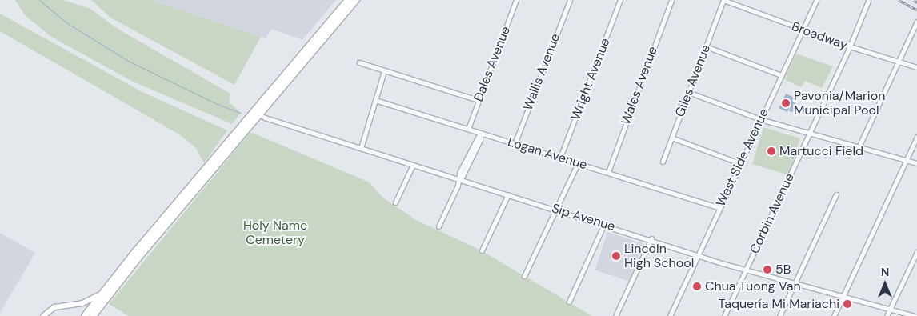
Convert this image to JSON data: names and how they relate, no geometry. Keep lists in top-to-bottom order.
{
  "streets": {
    "street": [
      "Broadway",
      "Dales Avenue",
      "Wallis Avenue",
      "Wright Avenue",
      "Giles Avenue",
      "Wales Avenue",
      "Logan Avenue",
      "West Side Avenue",
      "Corbin Avenue",
      "Sip Avenue"
    ]
  },
  "crossings": [
    ["Broadway", "Giles Avenue"],
    ["Broadway", "West Side Avenue"],
    ["Broadway", "Corbin Avenue"],
    ["Dales Avenue", "Logan Avenue"],
    ["Wallis Avenue", "Logan Avenue"],
    ["Wright Avenue", "Logan Avenue"],
    ["Wales Avenue", "Logan Avenue"],
    ["Logan Avenue", "West Side Avenue"],
    ["West Side Avenue", "Sip Avenue"],
    ["Corbin Avenue", "Sip Avenue"]
  ],
  "parks": ["Holy Name Cemetery"],
  "places": [
    "Pavonia/Marion Municipal Pool",
    "Martucci Field",
    "Lincoln High School",
    "5B",
    "Chua Tuong Van",
    "Taquería Mi Mariachi"
  ],
  "north": "top"
}
